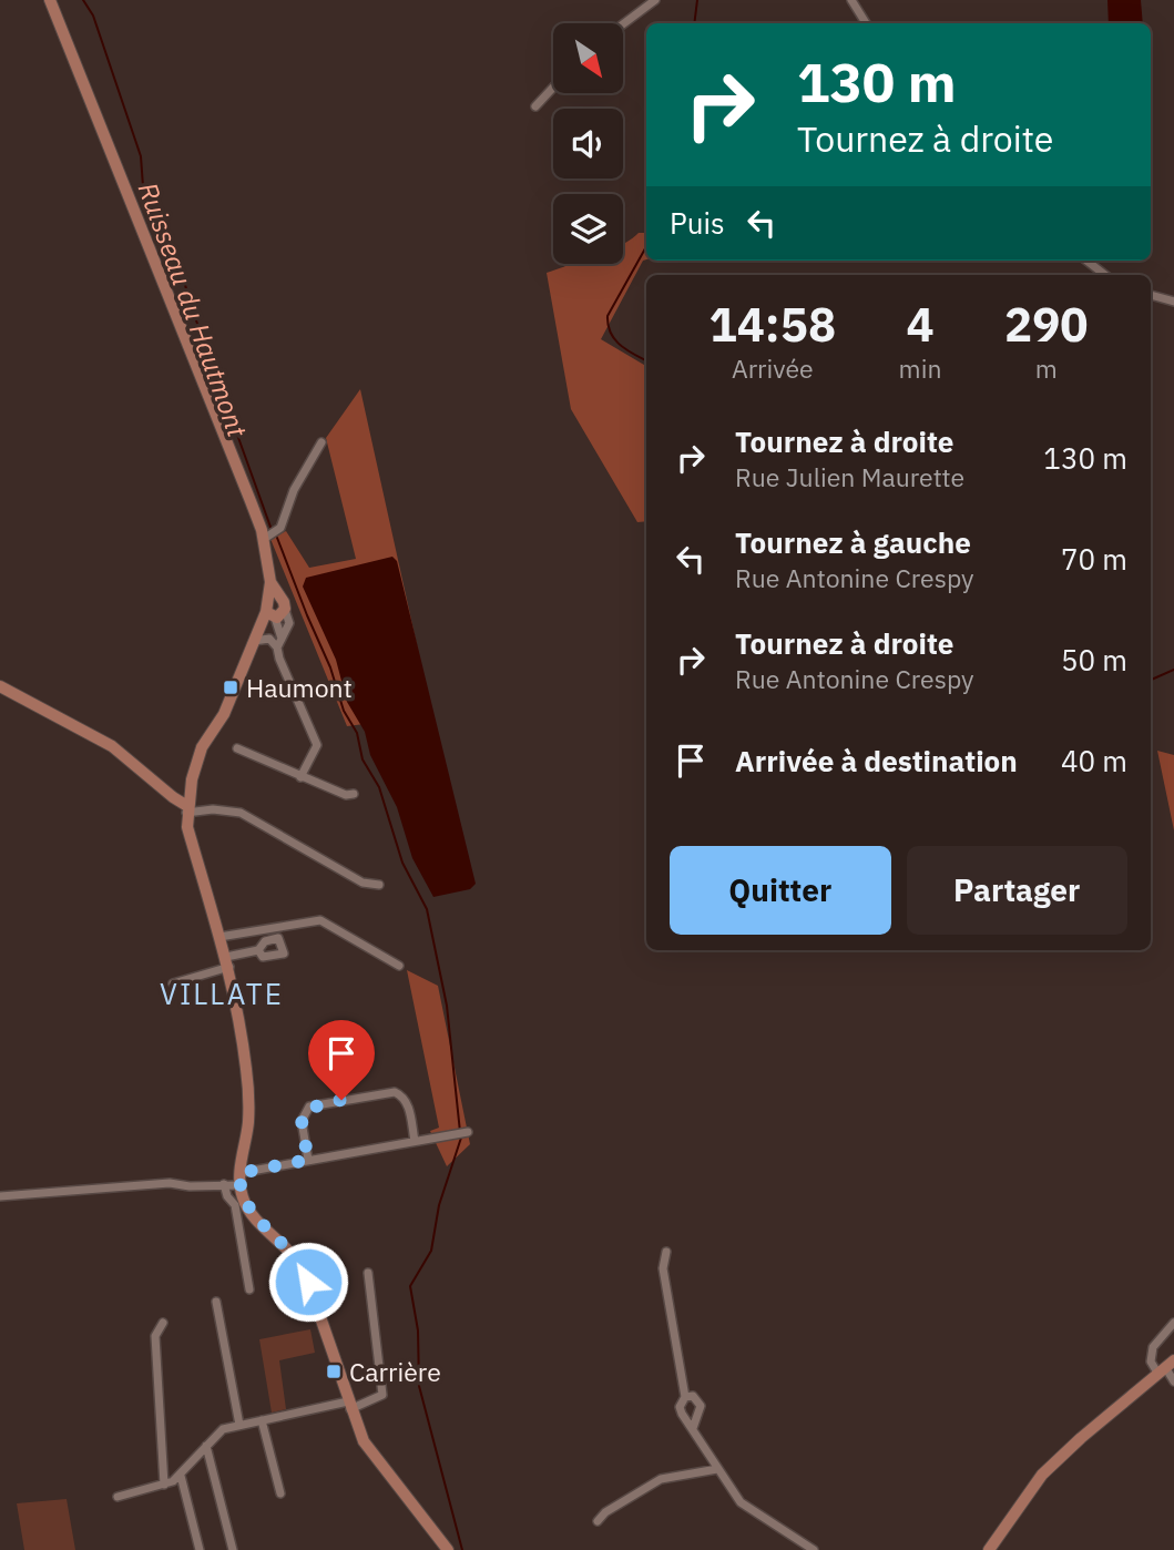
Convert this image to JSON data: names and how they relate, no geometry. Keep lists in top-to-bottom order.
{
  "districts": ["VILLATE"],
  "water": ["Ruisseau du Hautmont"],
  "places": {
    "transit": ["Haumont", "Carrière"]
  },
  "north": "bottom right",
  "page": {
    "turn": ["130 m", "Tournez à droite"],
    "then": "Puis",
    "eta": [
      "14:58",
      "Arrivée",
      "4",
      "min",
      "290",
      "m"
    ],
    "list": [
      {
        "name": "Tournez à droite",
        "note": "Rue Julien Maurette",
        "value": "130 m"
      },
      {
        "name": "Tournez à gauche",
        "note": "Rue Antonine Crespy",
        "value": "70 m"
      },
      {
        "name": "Tournez à droite",
        "note": "Rue Antonine Crespy",
        "value": "50 m"
      },
      {
        "name": "Arrivée à destination",
        "value": "40 m"
      }
    ],
    "buttons": ["Quitter", "Partager"]
  }
}
